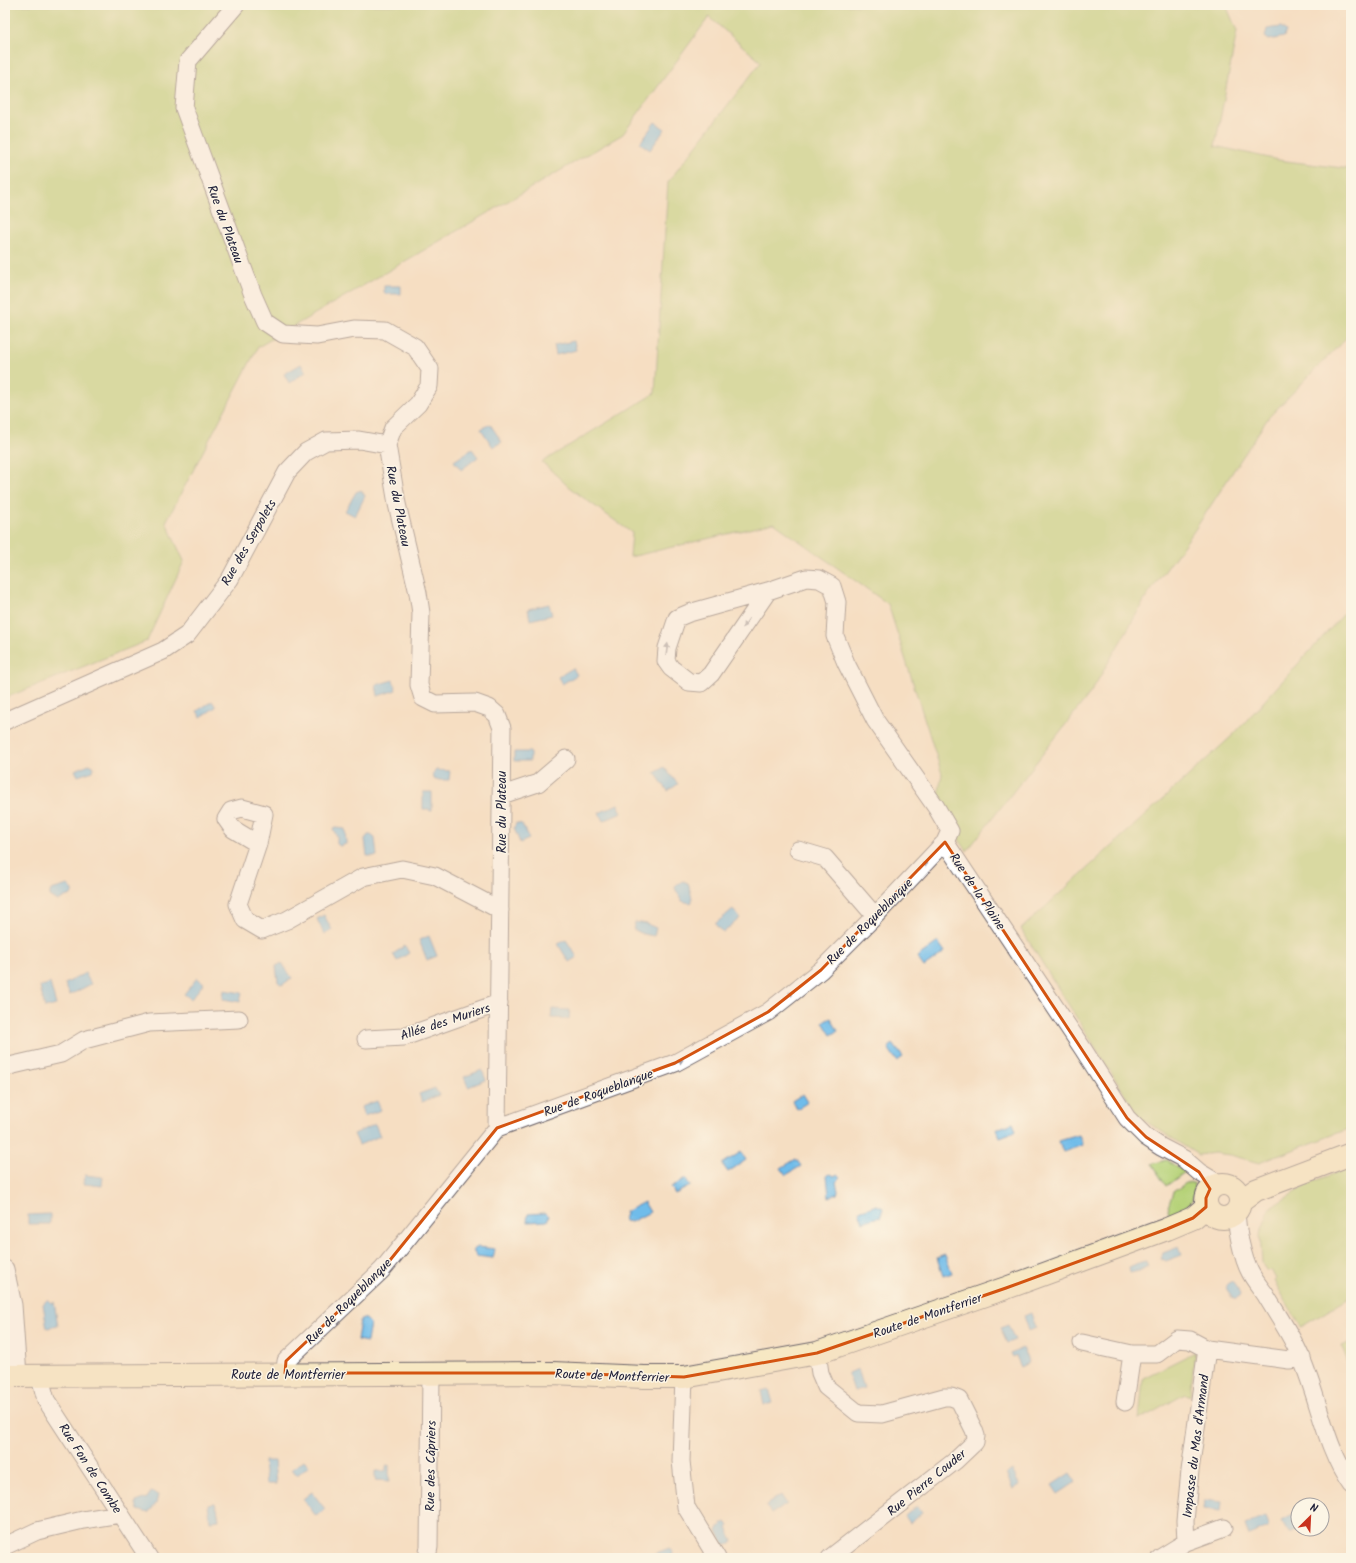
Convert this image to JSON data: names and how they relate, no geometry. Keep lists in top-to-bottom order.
{
  "streets": {
    "street": [
      "Rue du Plateau",
      "Rue des Serpolets",
      "Rue de la Plaine",
      "Rue de Roqueblanque",
      "Allée des Muriers",
      "Route de Montferrier",
      "Impasse du Mas d'Armand",
      "Rue des Câpriers",
      "Rue Fon de Combe",
      "Rue Pierre Couder"
    ]
  },
  "crossings": [
    ["Rue du Plateau", "Rue des Serpolets"],
    ["Rue du Plateau", "Rue de Roqueblanque"],
    ["Rue du Plateau", "Allée des Muriers"],
    ["Rue de la Plaine", "Rue de Roqueblanque"],
    ["Rue de la Plaine", "Route de Montferrier"],
    ["Rue de Roqueblanque", "Route de Montferrier"],
    ["Route de Montferrier", "Rue des Câpriers"],
    ["Route de Montferrier", "Rue Fon de Combe"],
    ["Route de Montferrier", "Rue Pierre Couder"]
  ],
  "one_way": ["Rue de Roqueblanque"],
  "north": "top right"
}
